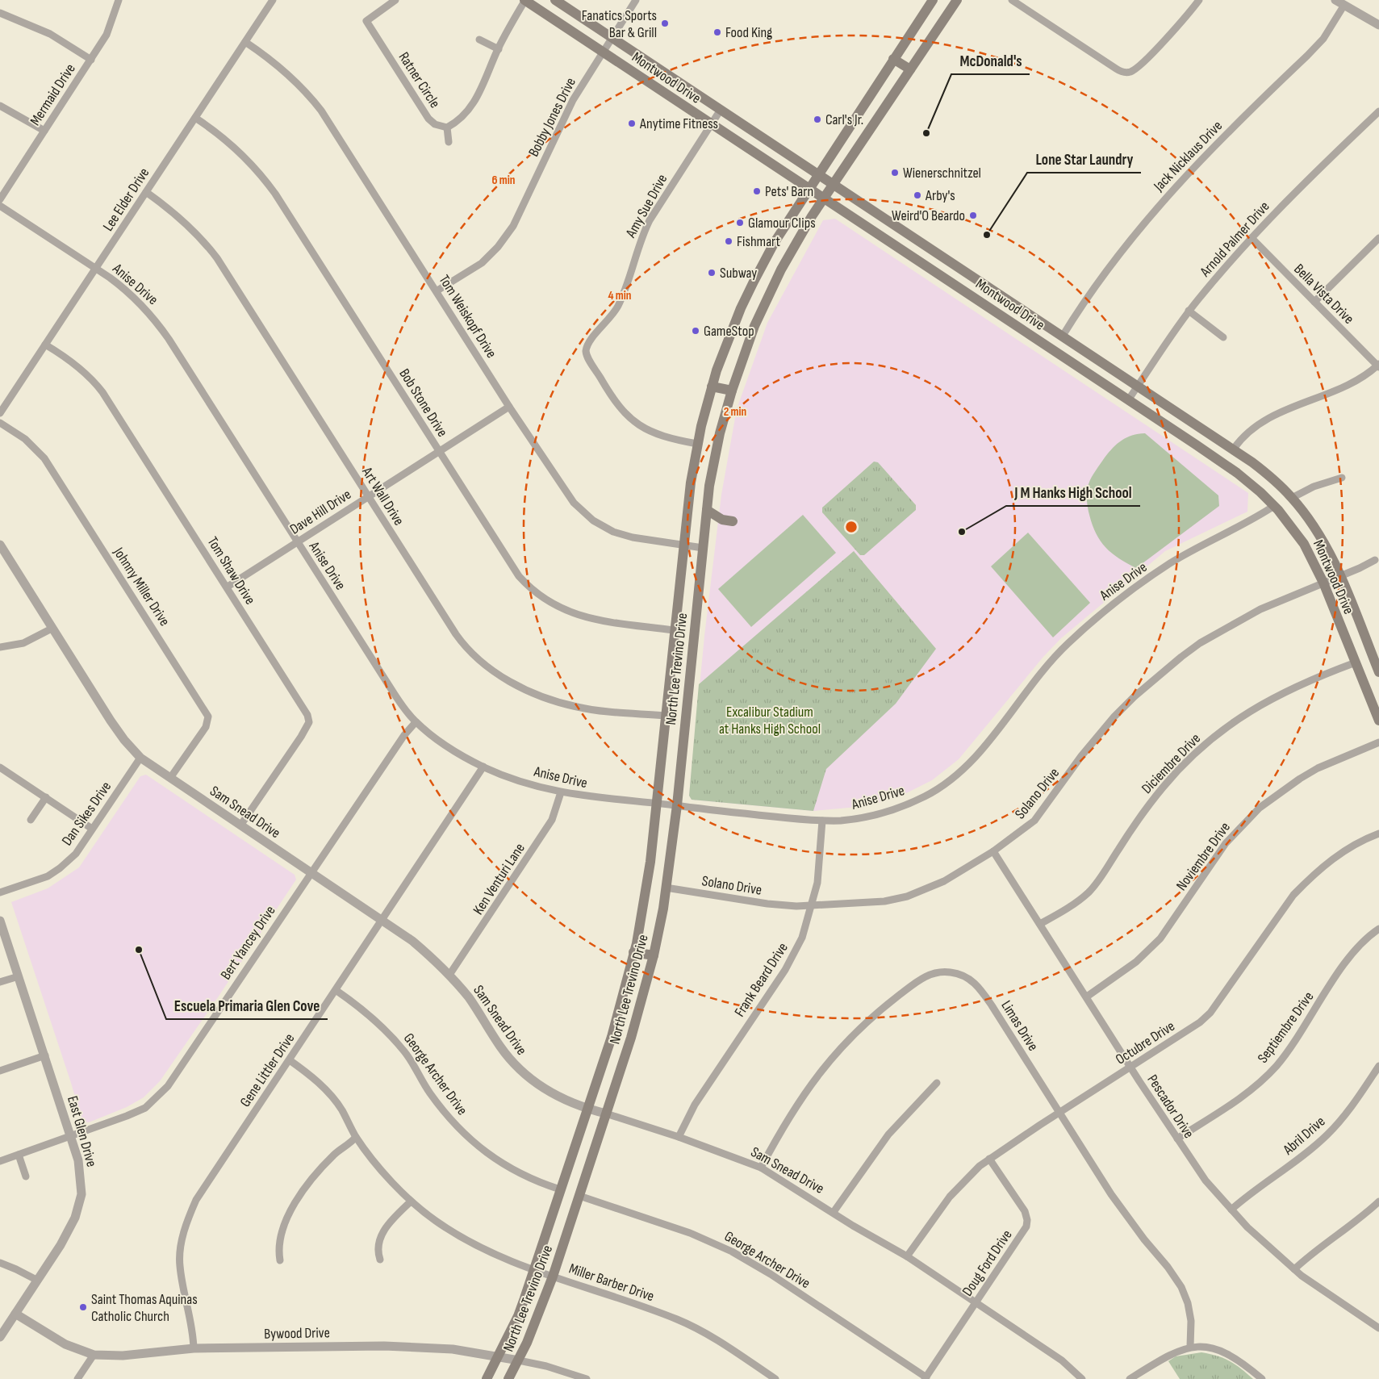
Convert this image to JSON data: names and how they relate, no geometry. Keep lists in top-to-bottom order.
{
  "streets": {
    "main road": ["Montwood Drive", "North Lee Trevino Drive"],
    "street": [
      "Ratner Circle",
      "Mermaid Drive",
      "Bobby Jones Drive",
      "Jack Nicklaus Drive",
      "Lee Elder Drive",
      "Amy Sue Drive",
      "Arnold Palmer Drive",
      "Anise Drive",
      "Bella Vista Drive",
      "Tom Weiskopf Drive",
      "Bob Stone Drive",
      "Art Wall Drive",
      "Dave Hill Drive",
      "Tom Shaw Drive",
      "Johnny Miller Drive",
      "Diciembre Drive",
      "Solano Drive",
      "Sam Snead Drive",
      "Dan Sikes Drive",
      "Noviembre Drive",
      "Ken Venturi Lane",
      "Bert Yancey Drive",
      "Frank Beard Drive",
      "Limas Drive",
      "Septiembre Drive",
      "Octubre Drive",
      "Gene Littler Drive",
      "George Archer Drive",
      "Pescador Drive",
      "East Glen Drive",
      "Abril Drive",
      "Doug Ford Drive",
      "Miller Barber Drive",
      "Bywood Drive"
    ]
  },
  "crossings": [
    ["Montwood Drive", "Bobby Jones Drive"],
    ["Montwood Drive", "Jack Nicklaus Drive"],
    ["Montwood Drive", "Amy Sue Drive"],
    ["Montwood Drive", "Arnold Palmer Drive"],
    ["Montwood Drive", "Anise Drive"],
    ["Montwood Drive", "North Lee Trevino Drive"],
    ["Montwood Drive", "Diciembre Drive"],
    ["Montwood Drive", "Solano Drive"],
    ["Bobby Jones Drive", "Tom Weiskopf Drive"],
    ["Lee Elder Drive", "Anise Drive"],
    ["Lee Elder Drive", "Tom Weiskopf Drive"],
    ["Lee Elder Drive", "Bob Stone Drive"],
    ["Lee Elder Drive", "Art Wall Drive"],
    ["Lee Elder Drive", "Tom Shaw Drive"],
    ["Amy Sue Drive", "North Lee Trevino Drive"],
    ["Arnold Palmer Drive", "Bella Vista Drive"],
    ["Anise Drive", "Dave Hill Drive"],
    ["Anise Drive", "North Lee Trevino Drive"],
    ["Anise Drive", "Ken Venturi Lane"],
    ["Anise Drive", "Bert Yancey Drive"],
    ["Anise Drive", "Frank Beard Drive"],
    ["Anise Drive", "Gene Littler Drive"],
    ["Tom Weiskopf Drive", "Dave Hill Drive"],
    ["Tom Weiskopf Drive", "North Lee Trevino Drive"],
    ["Bob Stone Drive", "Dave Hill Drive"],
    ["Bob Stone Drive", "North Lee Trevino Drive"],
    ["Art Wall Drive", "Dave Hill Drive"],
    ["Art Wall Drive", "North Lee Trevino Drive"],
    ["Dave Hill Drive", "Tom Shaw Drive"],
    ["Tom Shaw Drive", "Sam Snead Drive"],
    ["Johnny Miller Drive", "Sam Snead Drive"],
    ["North Lee Trevino Drive", "Solano Drive"],
    ["North Lee Trevino Drive", "Sam Snead Drive"],
    ["North Lee Trevino Drive", "George Archer Drive"],
    ["North Lee Trevino Drive", "Miller Barber Drive"],
    ["North Lee Trevino Drive", "Bywood Drive"],
    ["Diciembre Drive", "Pescador Drive"],
    ["Solano Drive", "Frank Beard Drive"],
    ["Solano Drive", "Pescador Drive"],
    ["Sam Snead Drive", "Dan Sikes Drive"],
    ["Sam Snead Drive", "Ken Venturi Lane"],
    ["Sam Snead Drive", "Bert Yancey Drive"],
    ["Sam Snead Drive", "Frank Beard Drive"],
    ["Sam Snead Drive", "Limas Drive"],
    ["Sam Snead Drive", "Octubre Drive"],
    ["Sam Snead Drive", "Gene Littler Drive"],
    ["Sam Snead Drive", "Doug Ford Drive"],
    ["Noviembre Drive", "Pescador Drive"],
    ["Bert Yancey Drive", "East Glen Drive"],
    ["Limas Drive", "Octubre Drive"],
    ["Septiembre Drive", "Pescador Drive"],
    ["Octubre Drive", "Pescador Drive"],
    ["Octubre Drive", "Doug Ford Drive"],
    ["Gene Littler Drive", "George Archer Drive"],
    ["Gene Littler Drive", "Miller Barber Drive"],
    ["Gene Littler Drive", "Bywood Drive"],
    ["George Archer Drive", "Doug Ford Drive"],
    ["Pescador Drive", "Abril Drive"],
    ["East Glen Drive", "Bywood Drive"]
  ],
  "parks": ["Excalibur Stadium at Hanks High School"],
  "places": [
    "Fanatics Sports Bar & Grill",
    "Food King",
    "Carl's Jr.",
    "Anytime Fitness",
    "McDonald's",
    "Wienerschnitzel",
    "Pets' Barn",
    "Arby's",
    "Weird'O Beardo",
    "Glamour Clips",
    "Lone Star Laundry",
    "Fishmart",
    "Subway",
    "GameStop",
    "J M Hanks High School",
    "Escuela Primaria Glen Cove",
    "Saint Thomas Aquinas Catholic Church"
  ],
  "rings": ["6 min", "4 min", "2 min"]
}
